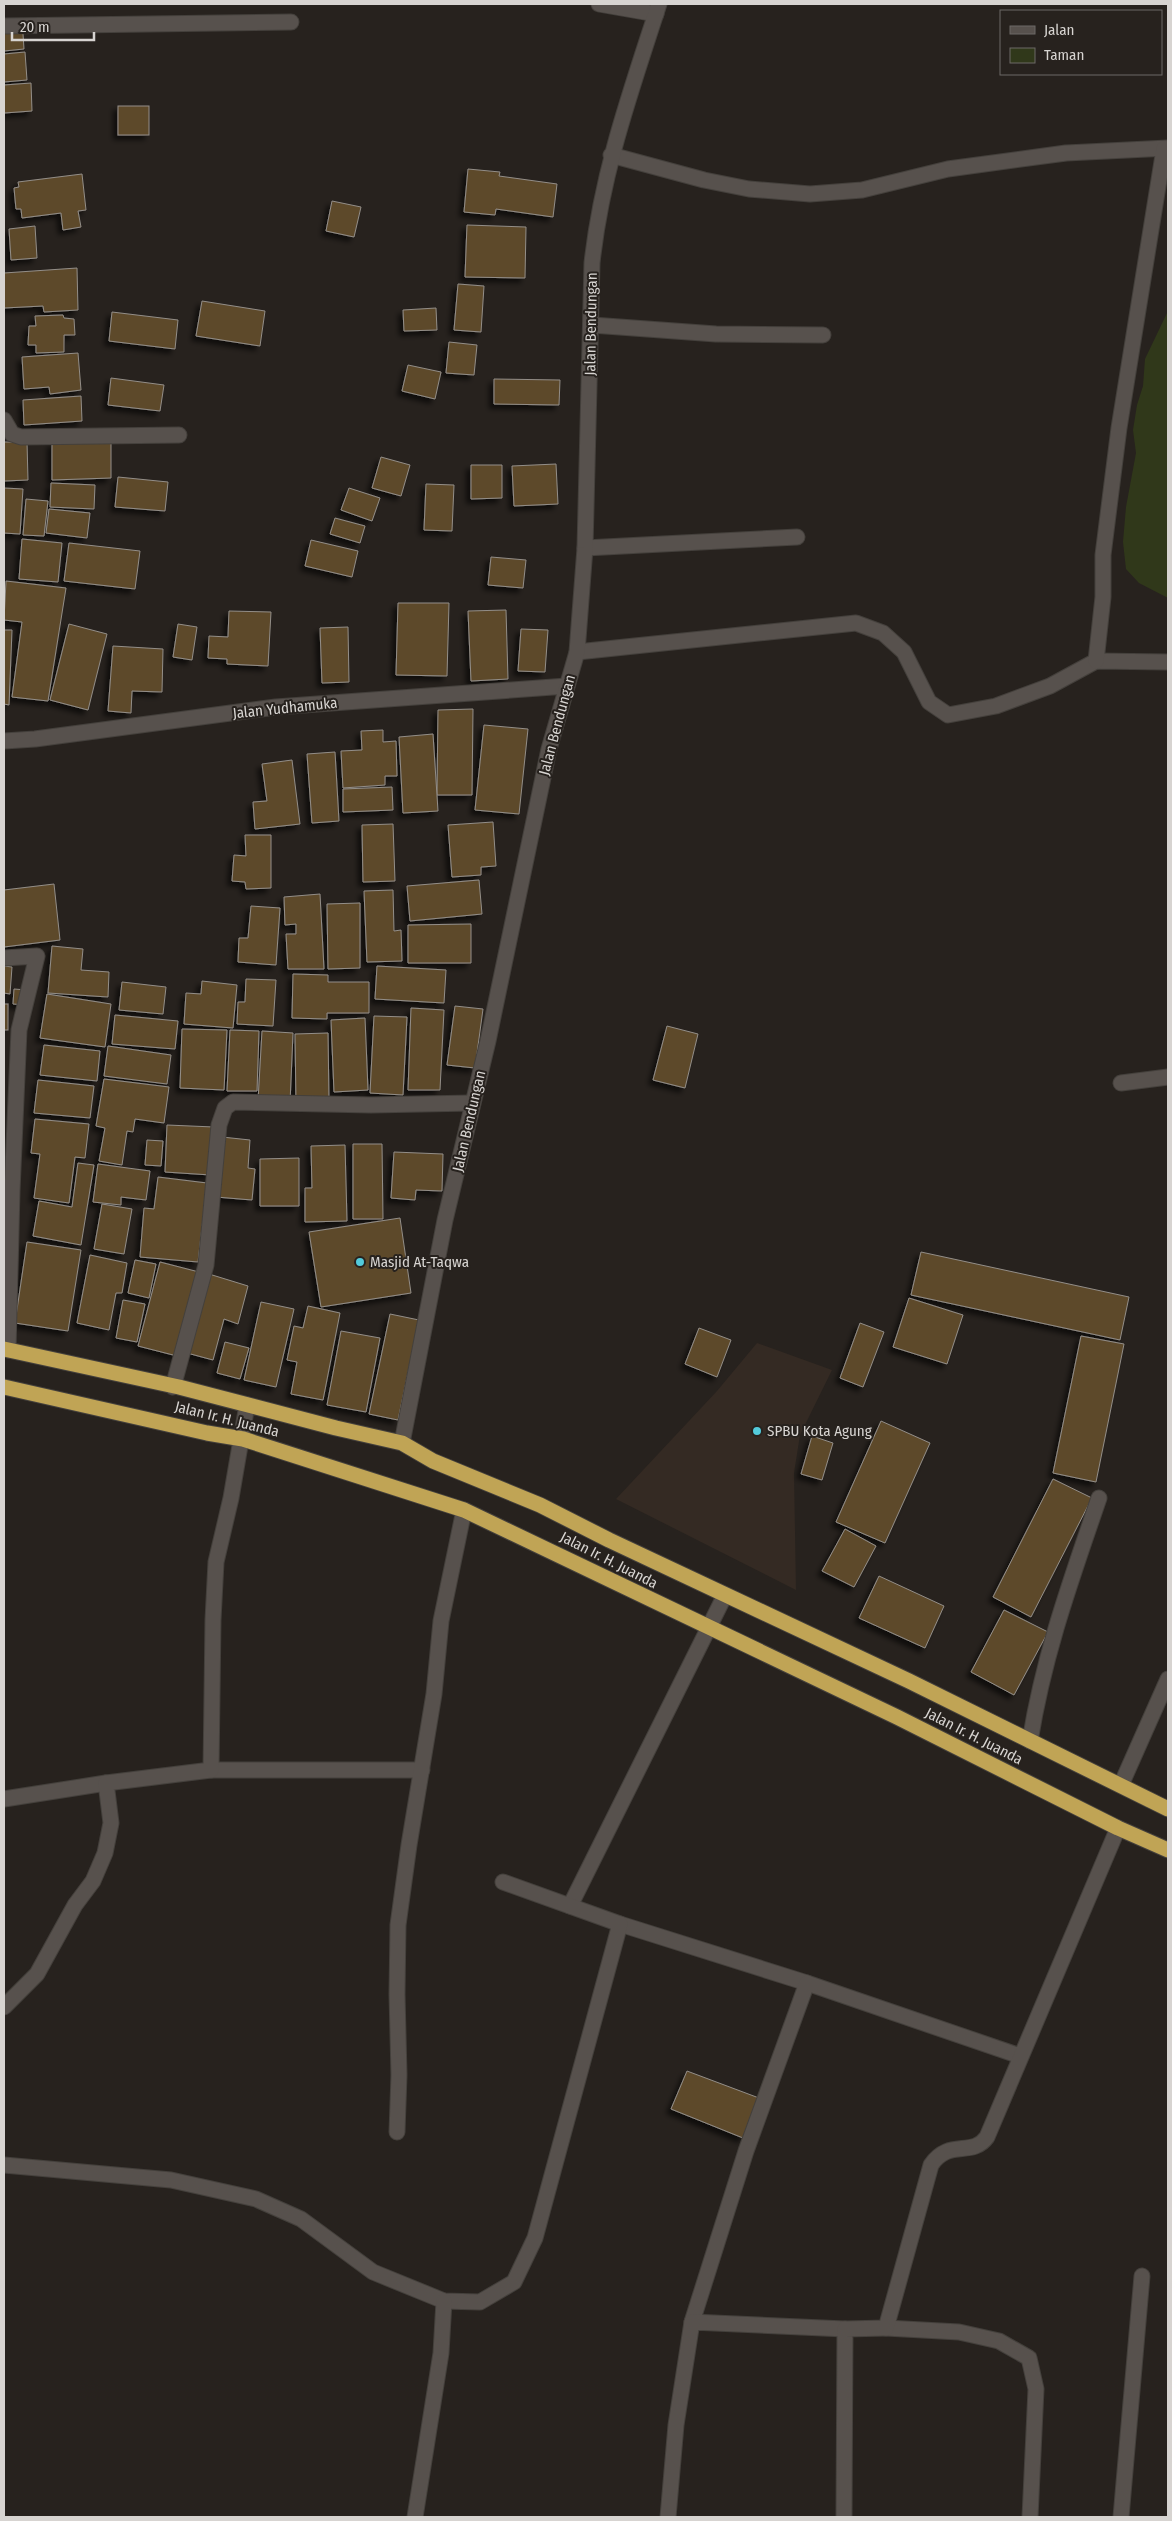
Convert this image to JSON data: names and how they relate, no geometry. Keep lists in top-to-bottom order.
{
  "streets": {
    "highway": ["Jalan Ir. H. Juanda"],
    "street": ["Jalan Bendungan", "Jalan Yudhamuka"]
  },
  "crossings": [
    ["Jalan Bendungan", "Jalan Yudhamuka"],
    ["Jalan Bendungan", "Jalan Ir. H. Juanda"]
  ],
  "places": ["Masjid At-Taqwa", "SPBU Kota Agung"],
  "legend": ["Jalan", "Taman"],
  "scale_bar": "20 m"
}
